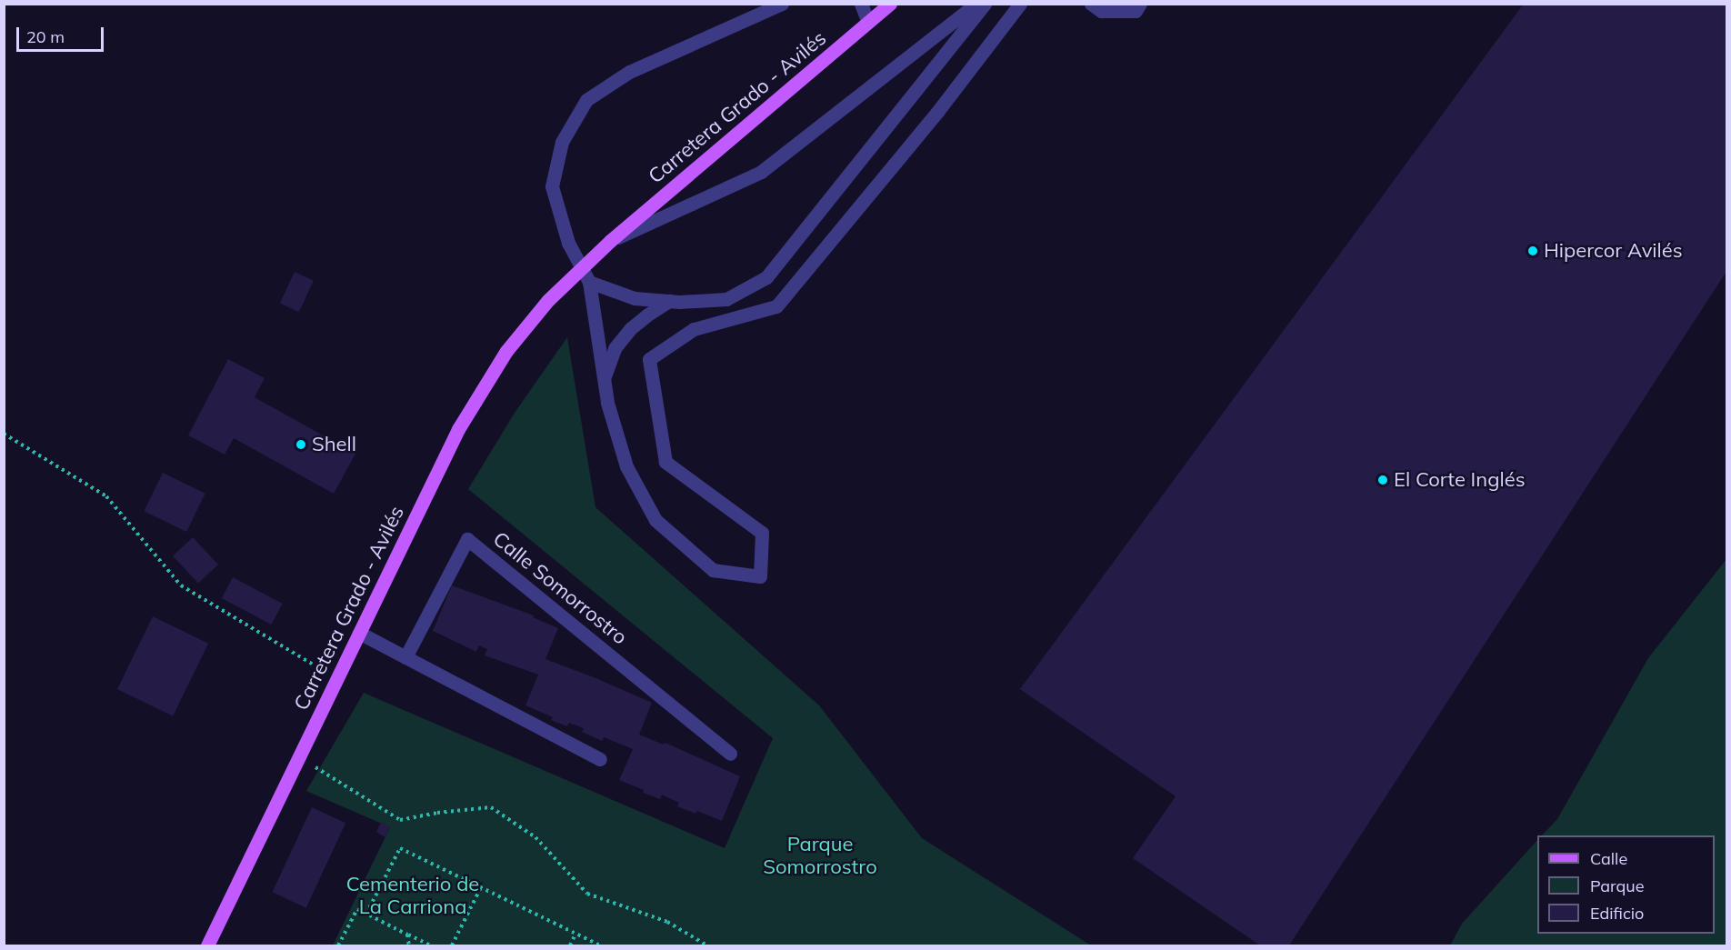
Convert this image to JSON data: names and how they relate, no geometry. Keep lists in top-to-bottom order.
{
  "streets": {
    "main road": ["Carretera Grado - Avilés"],
    "street": ["Calle Somorrostro"]
  },
  "parks": ["Parque Somorrostro", "Cementerio de La Carriona"],
  "places": ["Hipercor Avilés", "Shell", "El Corte Inglés"],
  "legend": ["Calle", "Parque", "Edificio"],
  "scale_bar": "20 m"
}
